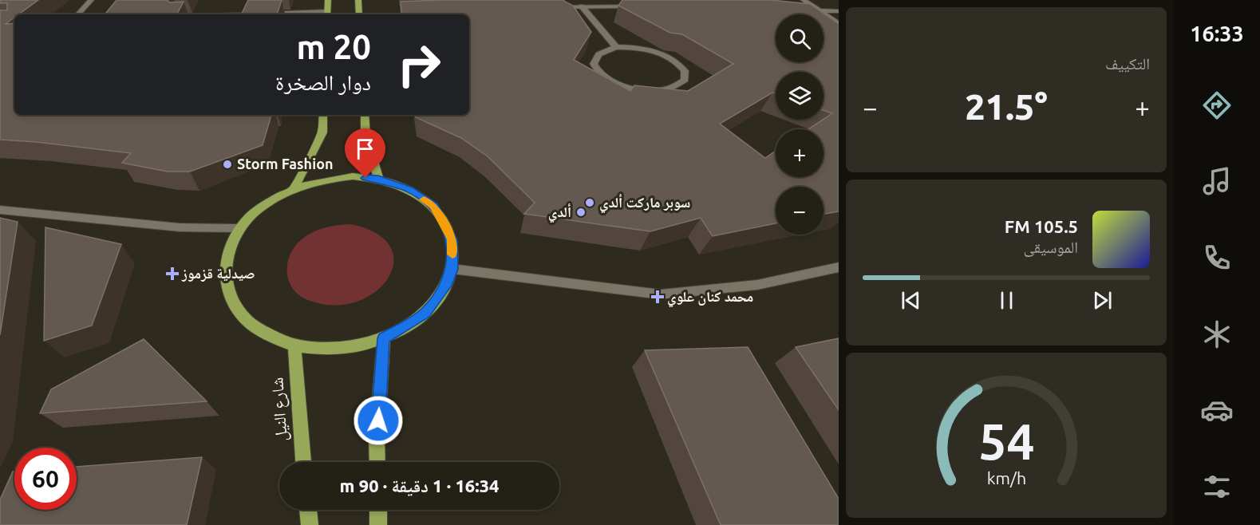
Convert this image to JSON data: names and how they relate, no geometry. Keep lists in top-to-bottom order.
{
  "streets": {
    "main road": ["شارع النيل"]
  },
  "places": {
    "other": ["Storm Fashion", "سوبر ماركت ألدي", "ألدي"],
    "health": ["صيدلية قزموز", "محمد كنان علوي"]
  },
  "page": {
    "tabs": "16:33",
    "tile": "التكييف",
    "map_buttons": ["+", "−"],
    "turn": ["20 m", "دوار الصخرة"],
    "heat": ["−", "21.5°", "+"],
    "song": ["105.5 FM", "الموسيقى"],
    "limit": "60",
    "trip": "16:34 · 1 دقيقة · 90 m",
    "gauge": ["54", "km/h"]
  }
}
